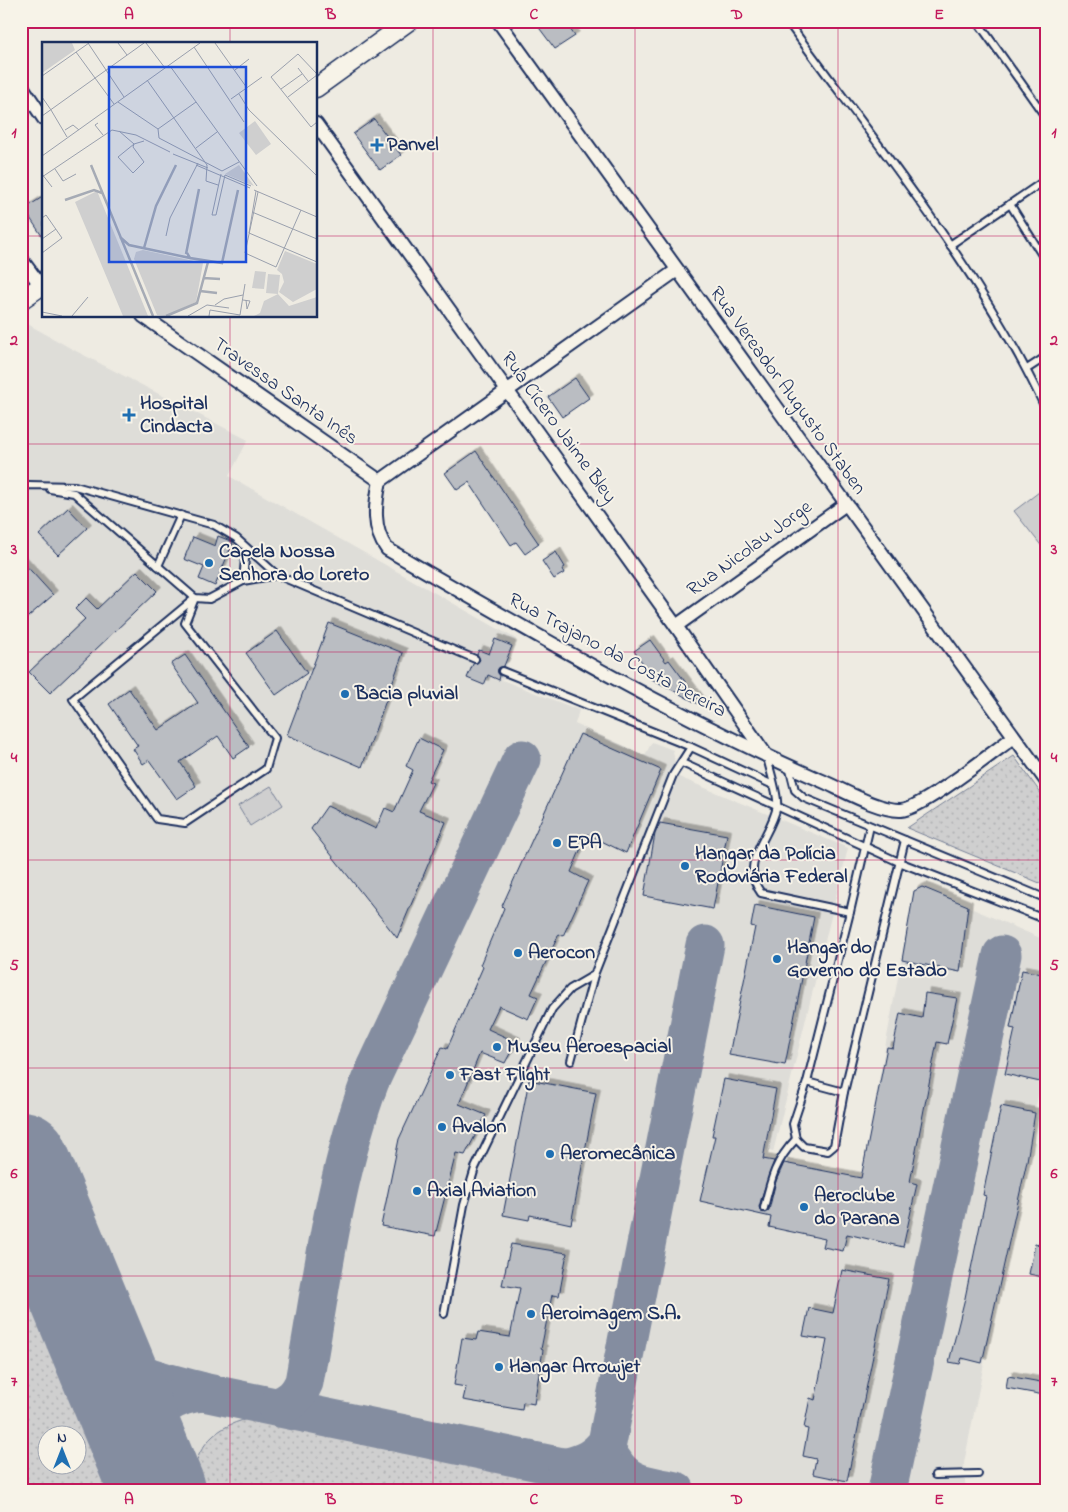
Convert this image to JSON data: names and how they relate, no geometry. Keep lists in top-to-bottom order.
{
  "streets": {
    "street": [
      "Rua Vereador Augusto Staben",
      "Travessa Santa Inês",
      "Rua Cícero Jaime Bley",
      "Rua Nicolau Jorge",
      "Rua Trajano da Costa Pereira"
    ]
  },
  "crossings": [
    ["Rua Vereador Augusto Staben", "Rua Nicolau Jorge"],
    ["Rua Vereador Augusto Staben", "Rua Trajano da Costa Pereira"],
    ["Travessa Santa Inês", "Rua Trajano da Costa Pereira"],
    ["Rua Cícero Jaime Bley", "Rua Nicolau Jorge"],
    ["Rua Cícero Jaime Bley", "Rua Trajano da Costa Pereira"]
  ],
  "places": {
    "health": ["Panvel", "Hospital Cindacta"],
    "other": [
      "Capela Nossa Senhora do Loreto",
      "Bacia pluvial",
      "EPA",
      "Hangar da Polícia Rodoviária Federal",
      "Aerocon",
      "Hangar do Governo do Estado",
      "Museu Aeroespacial",
      "Fast Flight",
      "Avalon",
      "Aeromecânica",
      "Axial Aviation",
      "Aeroclube do Parana",
      "Aeroimagem S.A.",
      "Hangar Arrowjet"
    ]
  },
  "north": "top",
  "grid": {
    "columns": [
      "A",
      "B",
      "C",
      "D",
      "E"
    ],
    "rows": [
      "1",
      "2",
      "3",
      "4",
      "5",
      "6",
      "7"
    ]
  }
}
